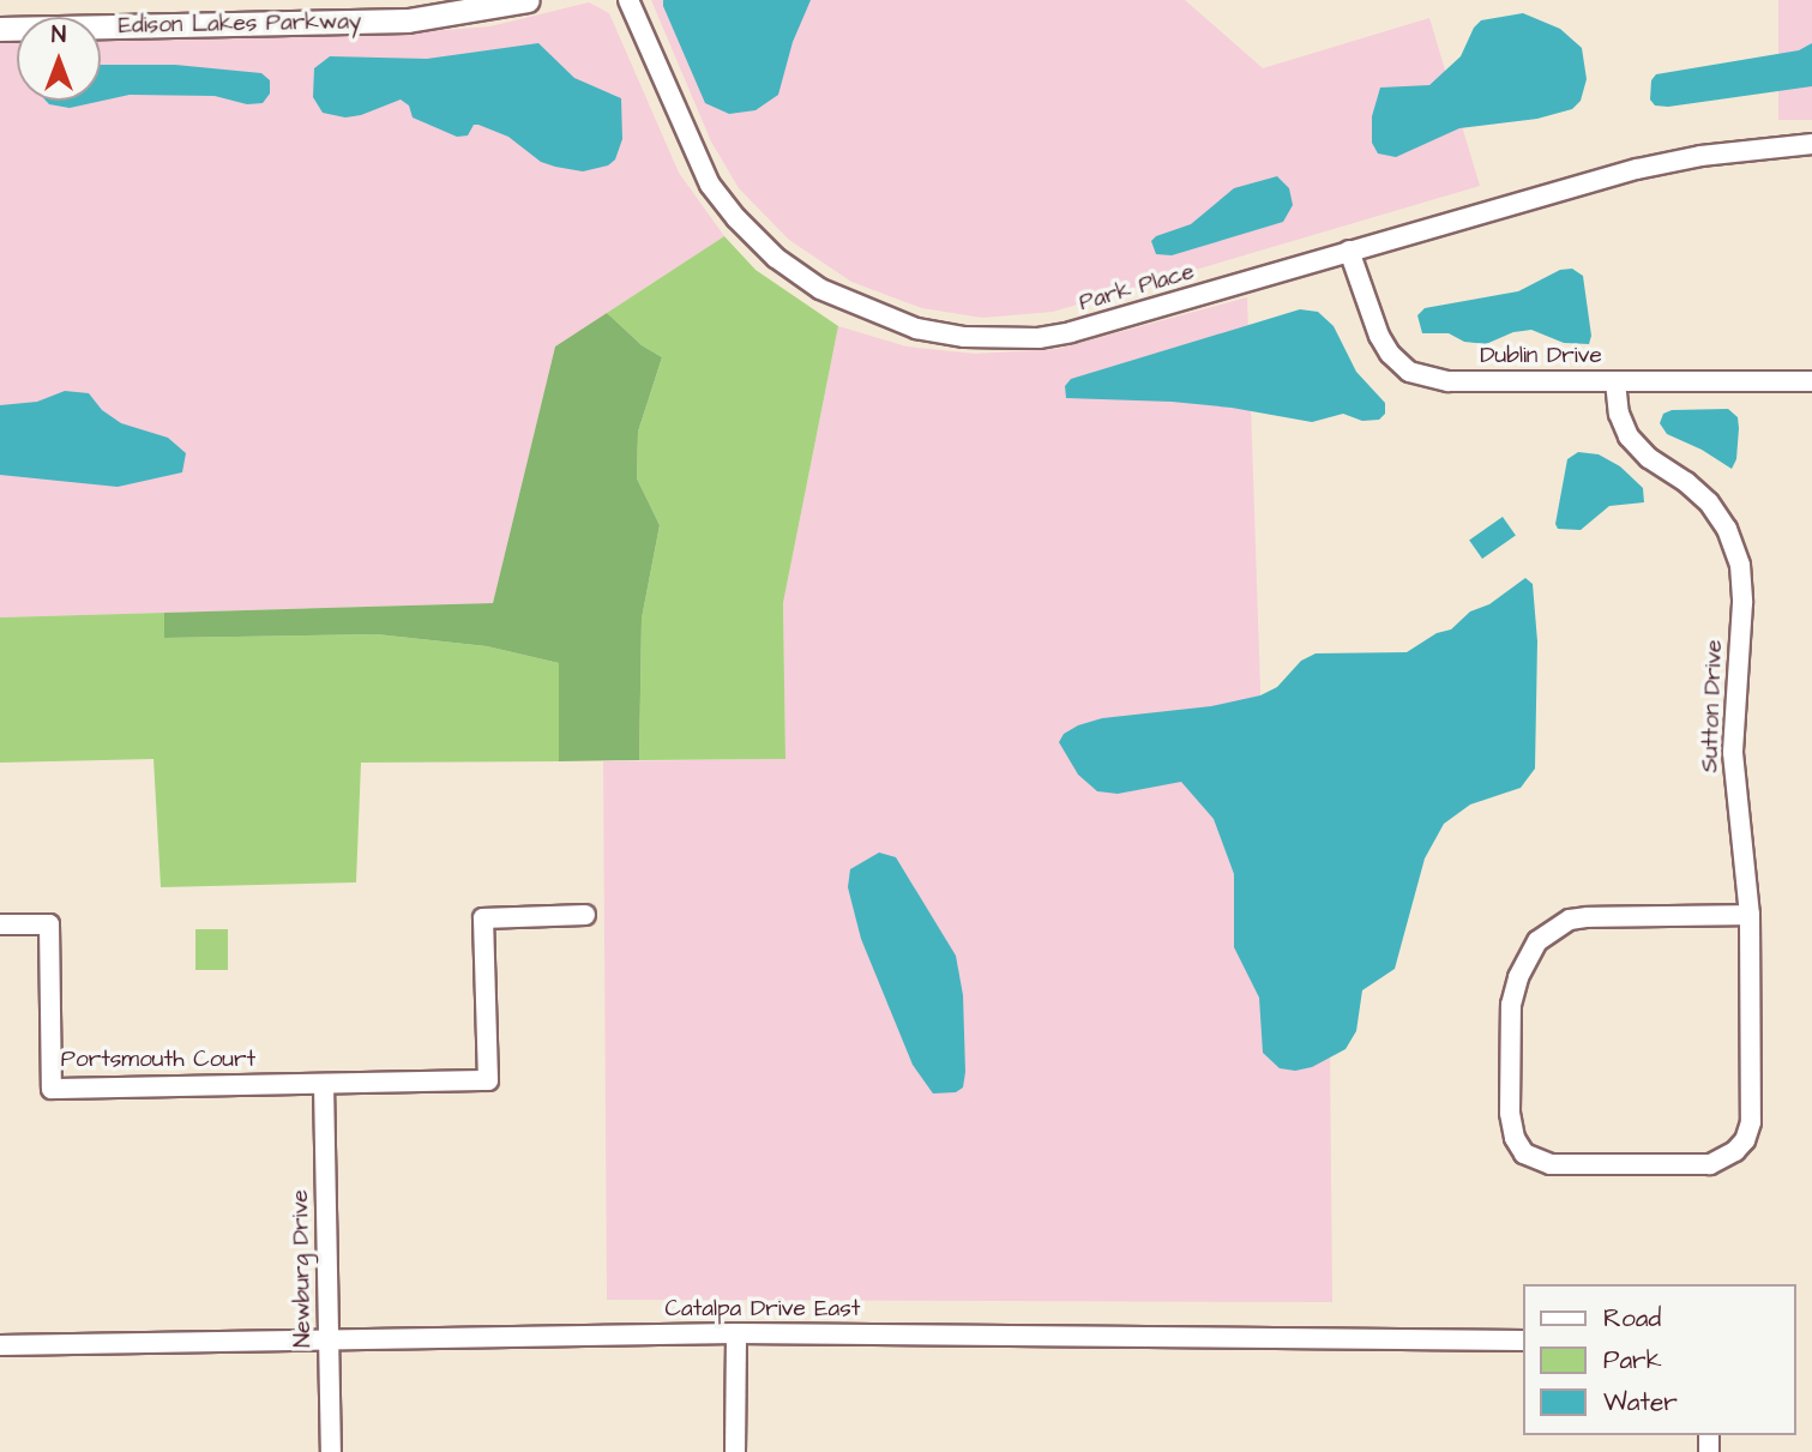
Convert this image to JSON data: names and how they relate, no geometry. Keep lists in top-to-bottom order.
{
  "streets": {
    "street": [
      "Edison Lakes Parkway",
      "Park Place",
      "Dublin Drive",
      "Sutton Drive",
      "Portsmouth Court",
      "Newburg Drive",
      "Catalpa Drive East"
    ]
  },
  "crossings": [
    ["Park Place", "Dublin Drive"],
    ["Dublin Drive", "Sutton Drive"],
    ["Portsmouth Court", "Newburg Drive"],
    ["Newburg Drive", "Catalpa Drive East"]
  ],
  "legend": ["Road", "Park", "Water"],
  "north": "top"
}
